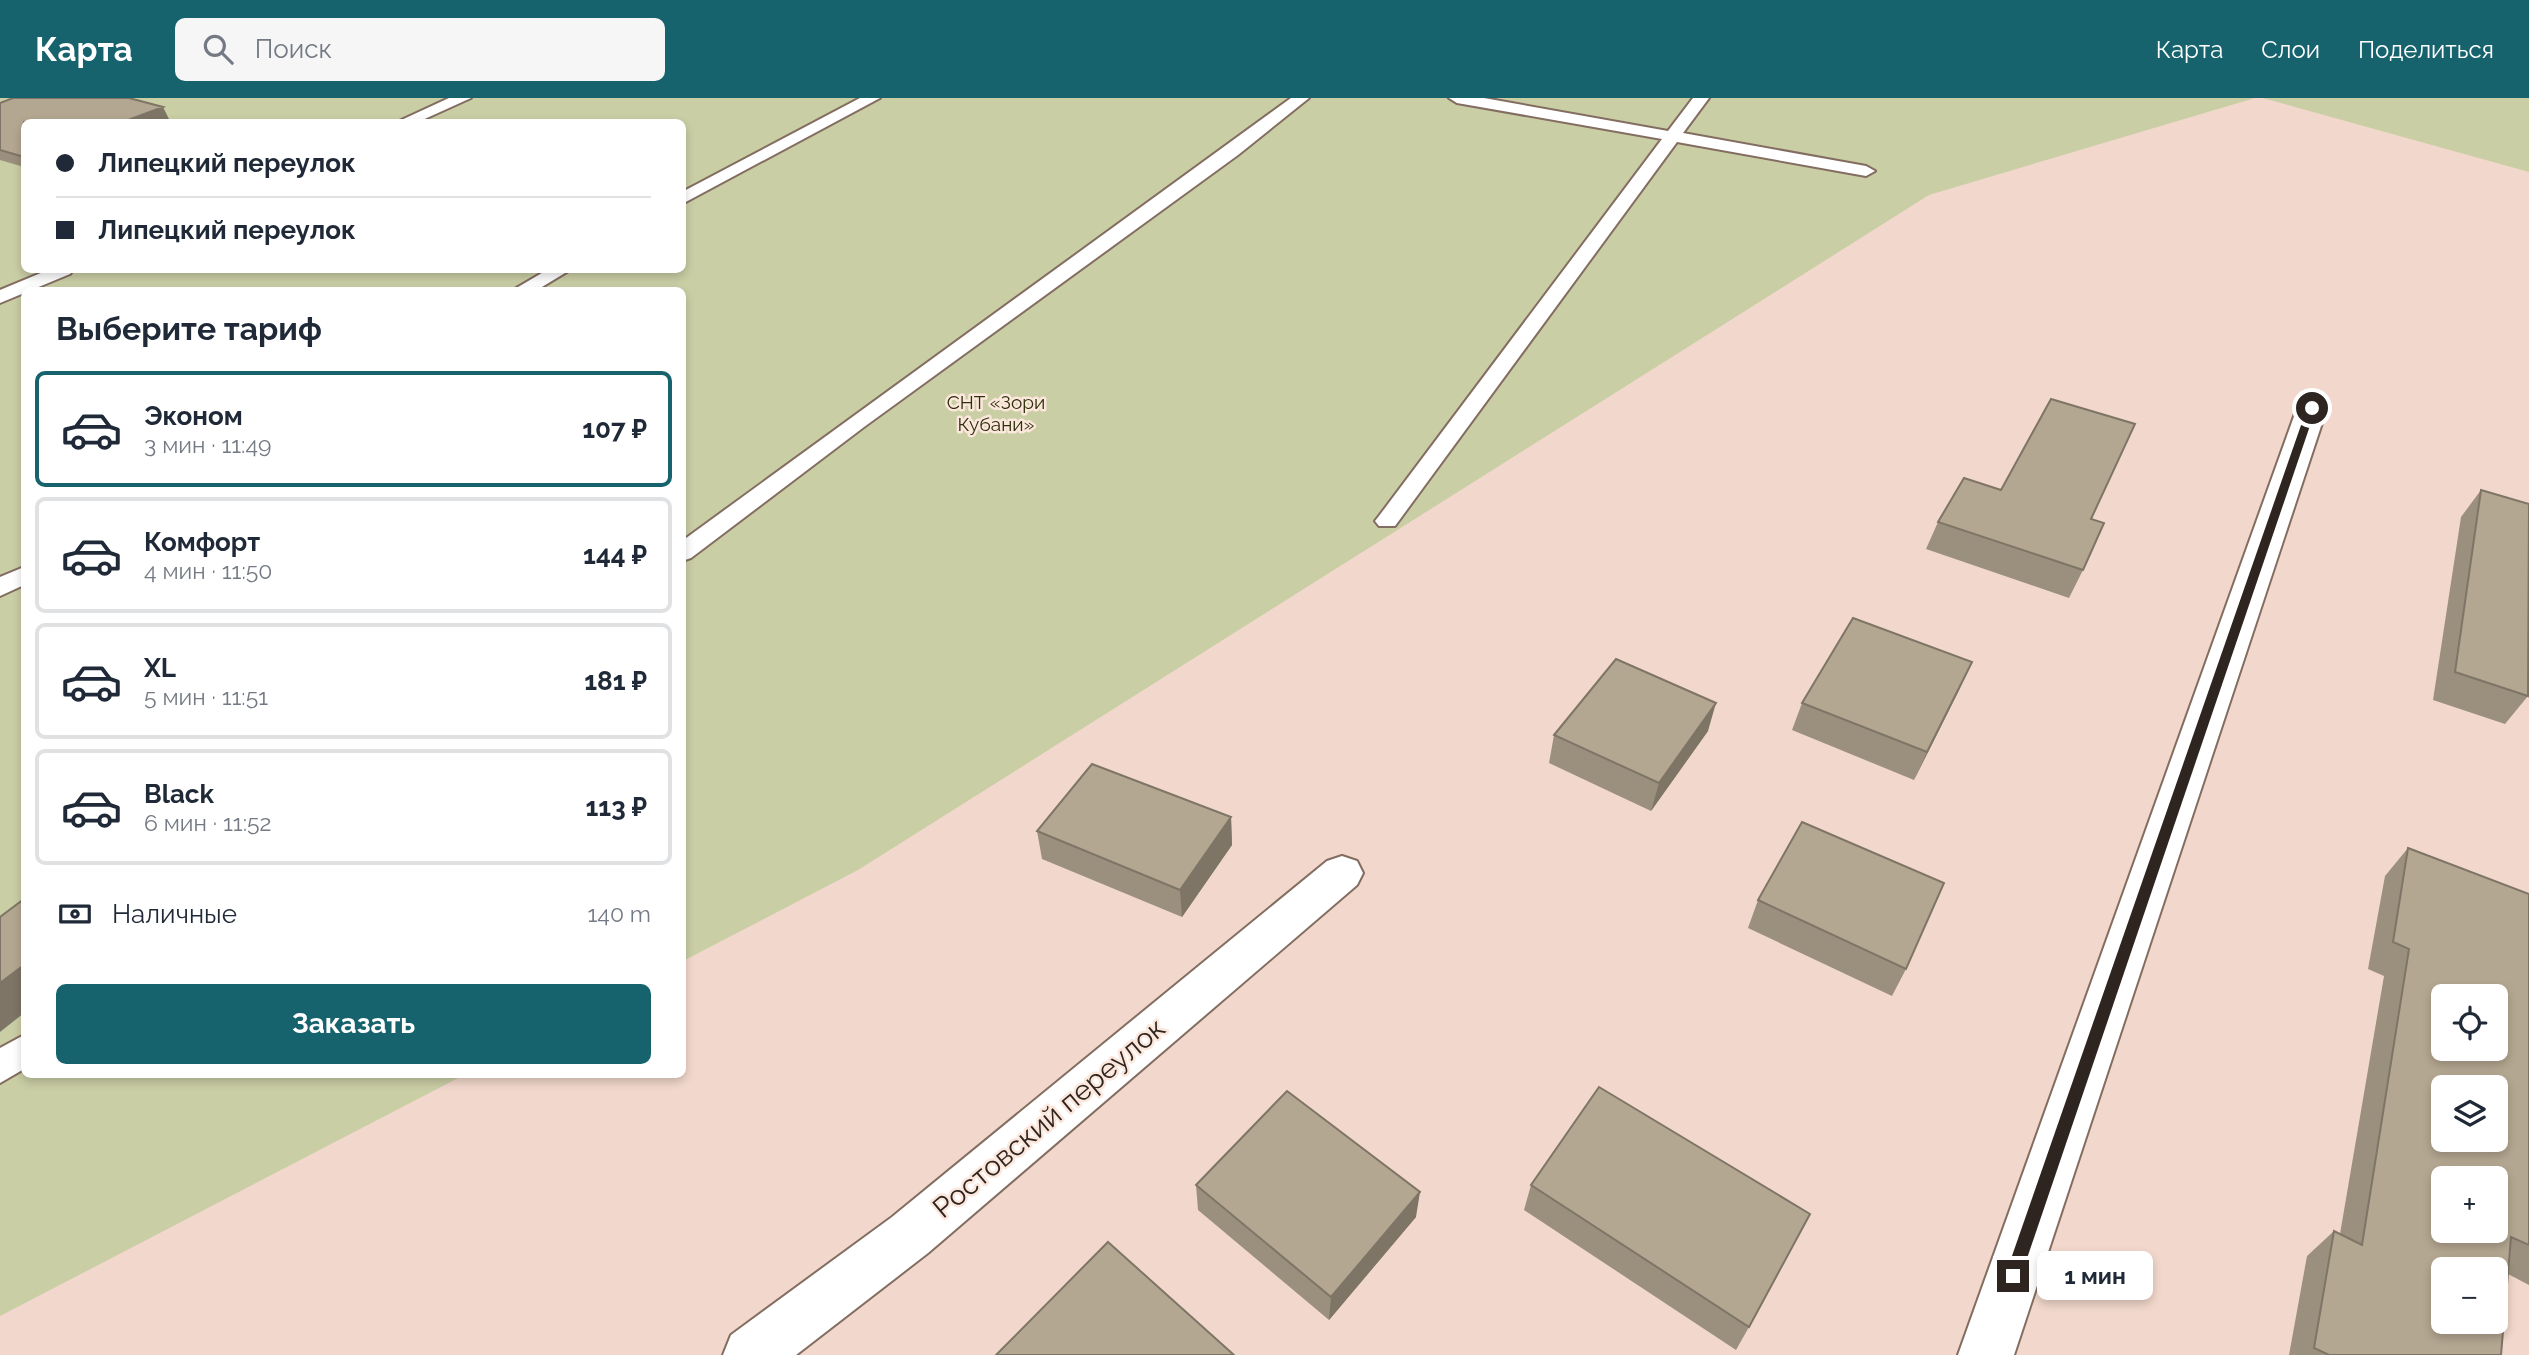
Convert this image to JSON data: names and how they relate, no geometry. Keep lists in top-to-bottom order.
{
  "streets": {
    "street": ["Ростовский переулок"]
  },
  "parks": ["СНТ «Зори Кубани»"],
  "page": {
    "header": "Карта",
    "search": "Поиск",
    "nav": ["Карта", "Слои", "Поделиться"],
    "banner": ["Липецкий переулок", "Липецкий переулок"],
    "heading": "Выберите тариф",
    "list": [
      {
        "name": "Эконом",
        "note": "3 мин · 11:49",
        "value": "107 ₽"
      },
      {
        "name": "Комфорт",
        "note": "4 мин · 11:50",
        "value": "144 ₽"
      },
      {
        "name": "XL",
        "note": "5 мин · 11:51",
        "value": "181 ₽"
      },
      {
        "name": "Black",
        "note": "6 мин · 11:52",
        "value": "113 ₽"
      }
    ],
    "pay": ["Наличные", "140 m"],
    "buttons": "Заказать",
    "map_buttons": ["+", "−"],
    "bubble": "1 мин"
  }
}
